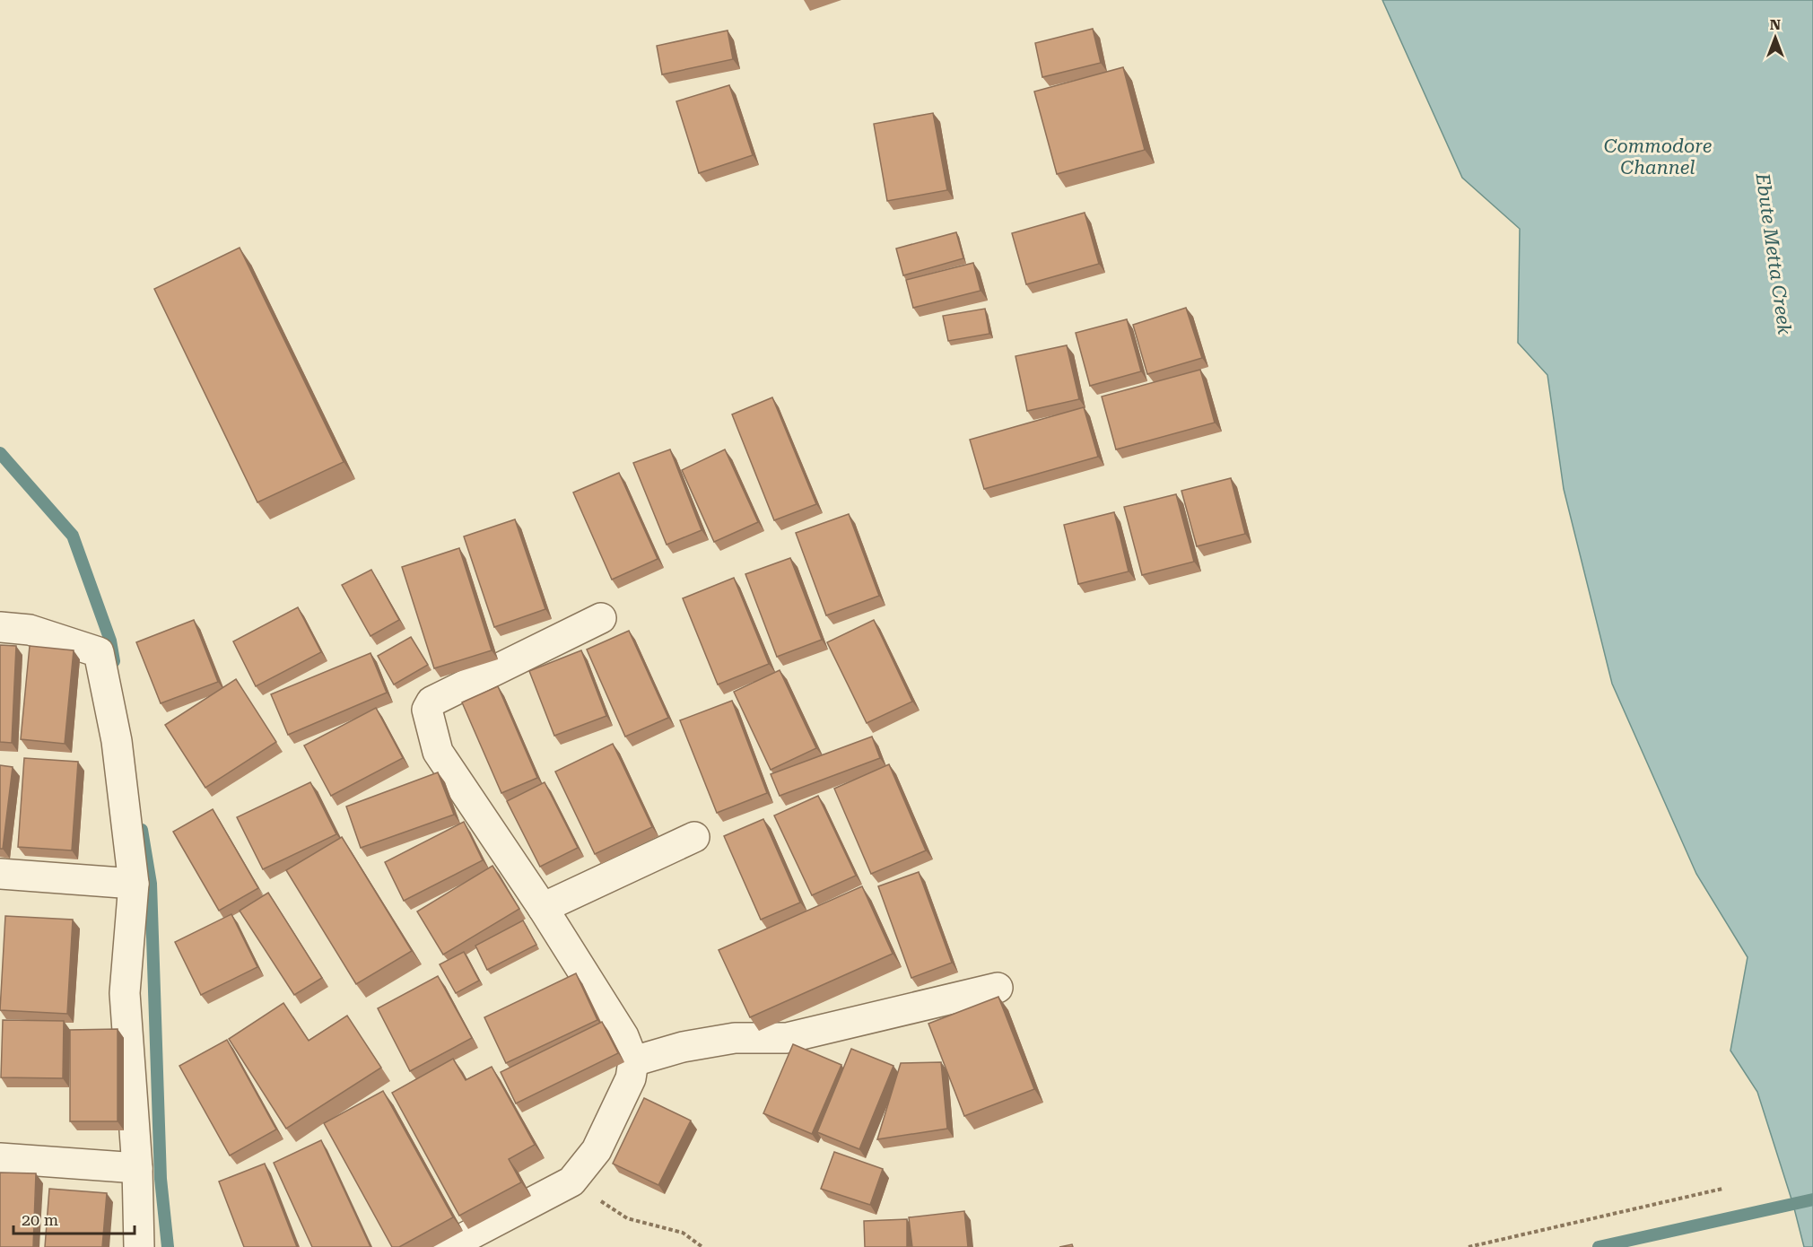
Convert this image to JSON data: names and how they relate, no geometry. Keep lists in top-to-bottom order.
{
  "water": ["Commodore Channel", "Ebute Metta Creek"],
  "scale_bar": "20 m",
  "north": "top"
}
